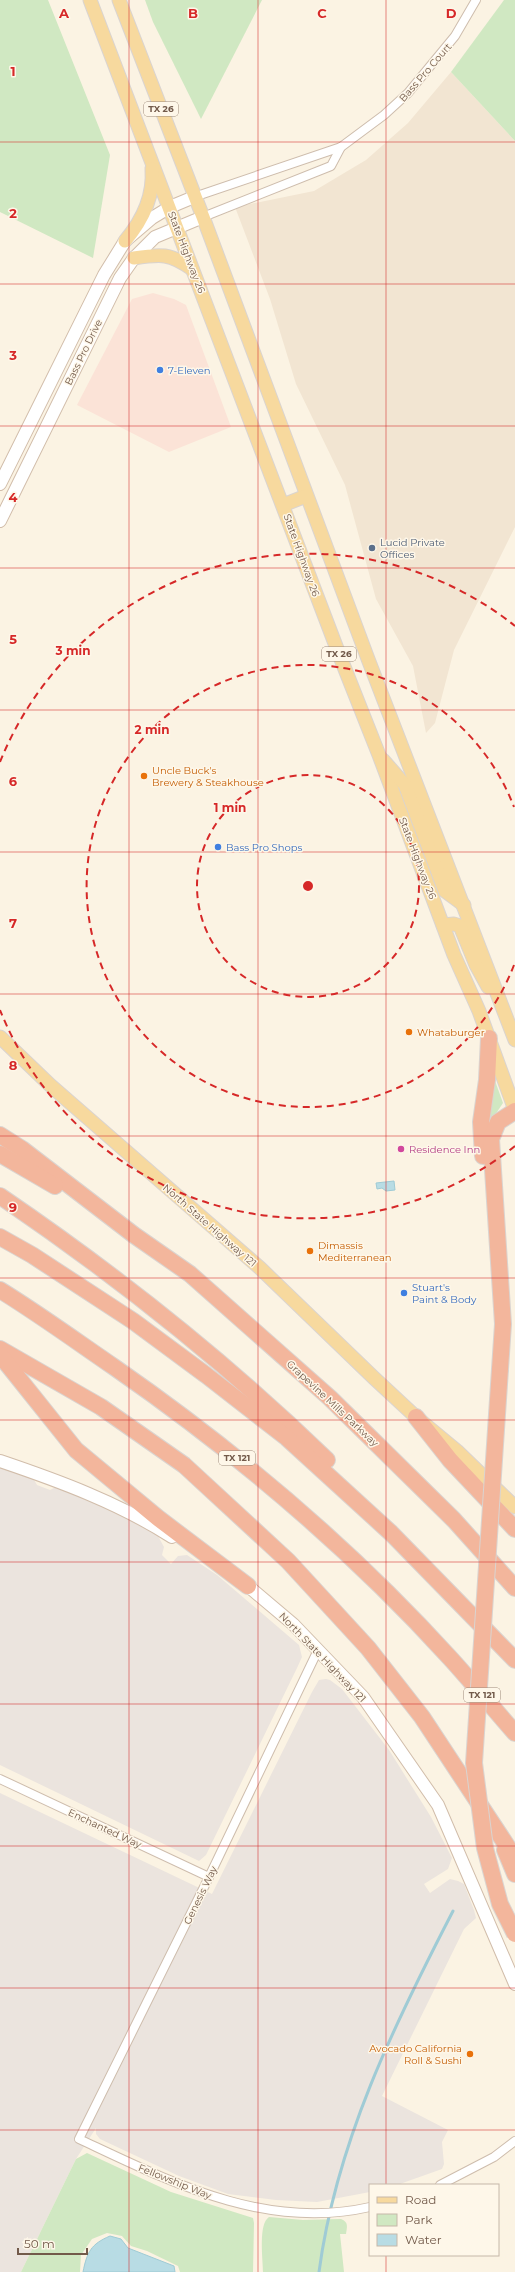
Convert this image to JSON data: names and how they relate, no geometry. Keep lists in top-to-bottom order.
{
  "streets": {
    "highway": ["Grapevine Mills Parkway", "TX 121"],
    "main road": [
      "TX 26",
      "State Highway 26",
      "Bass Pro Drive",
      "North State Highway 121"
    ],
    "street": [
      "Bass Pro Court",
      "Enchanted Way",
      "Genesis Way",
      "Fellowship Way"
    ]
  },
  "crossings": [
    ["Bass Pro Court", "TX 26"],
    ["Bass Pro Court", "Bass Pro Drive"],
    ["TX 26", "Bass Pro Drive"],
    ["State Highway 26", "Bass Pro Drive"],
    ["North State Highway 121", "Genesis Way"],
    ["Enchanted Way", "Genesis Way"],
    ["Genesis Way", "Fellowship Way"]
  ],
  "places": [
    "7-Eleven",
    "Lucid Private Offices",
    "Uncle Buck's Brewery & Steakhouse",
    "Bass Pro Shops",
    "Whataburger",
    "Residence Inn",
    "Dimassis Mediterranean",
    "Stuart's Paint & Body",
    "Avocado California Roll & Sushi"
  ],
  "legend": ["Road", "Park", "Water"],
  "scale_bar": "50 m",
  "grid": {
    "columns": [
      "A",
      "B",
      "C",
      "D"
    ],
    "rows": [
      "1",
      "2",
      "3",
      "4",
      "5",
      "6",
      "7",
      "8",
      "9"
    ]
  },
  "rings": ["3 min", "2 min", "1 min"]
}
